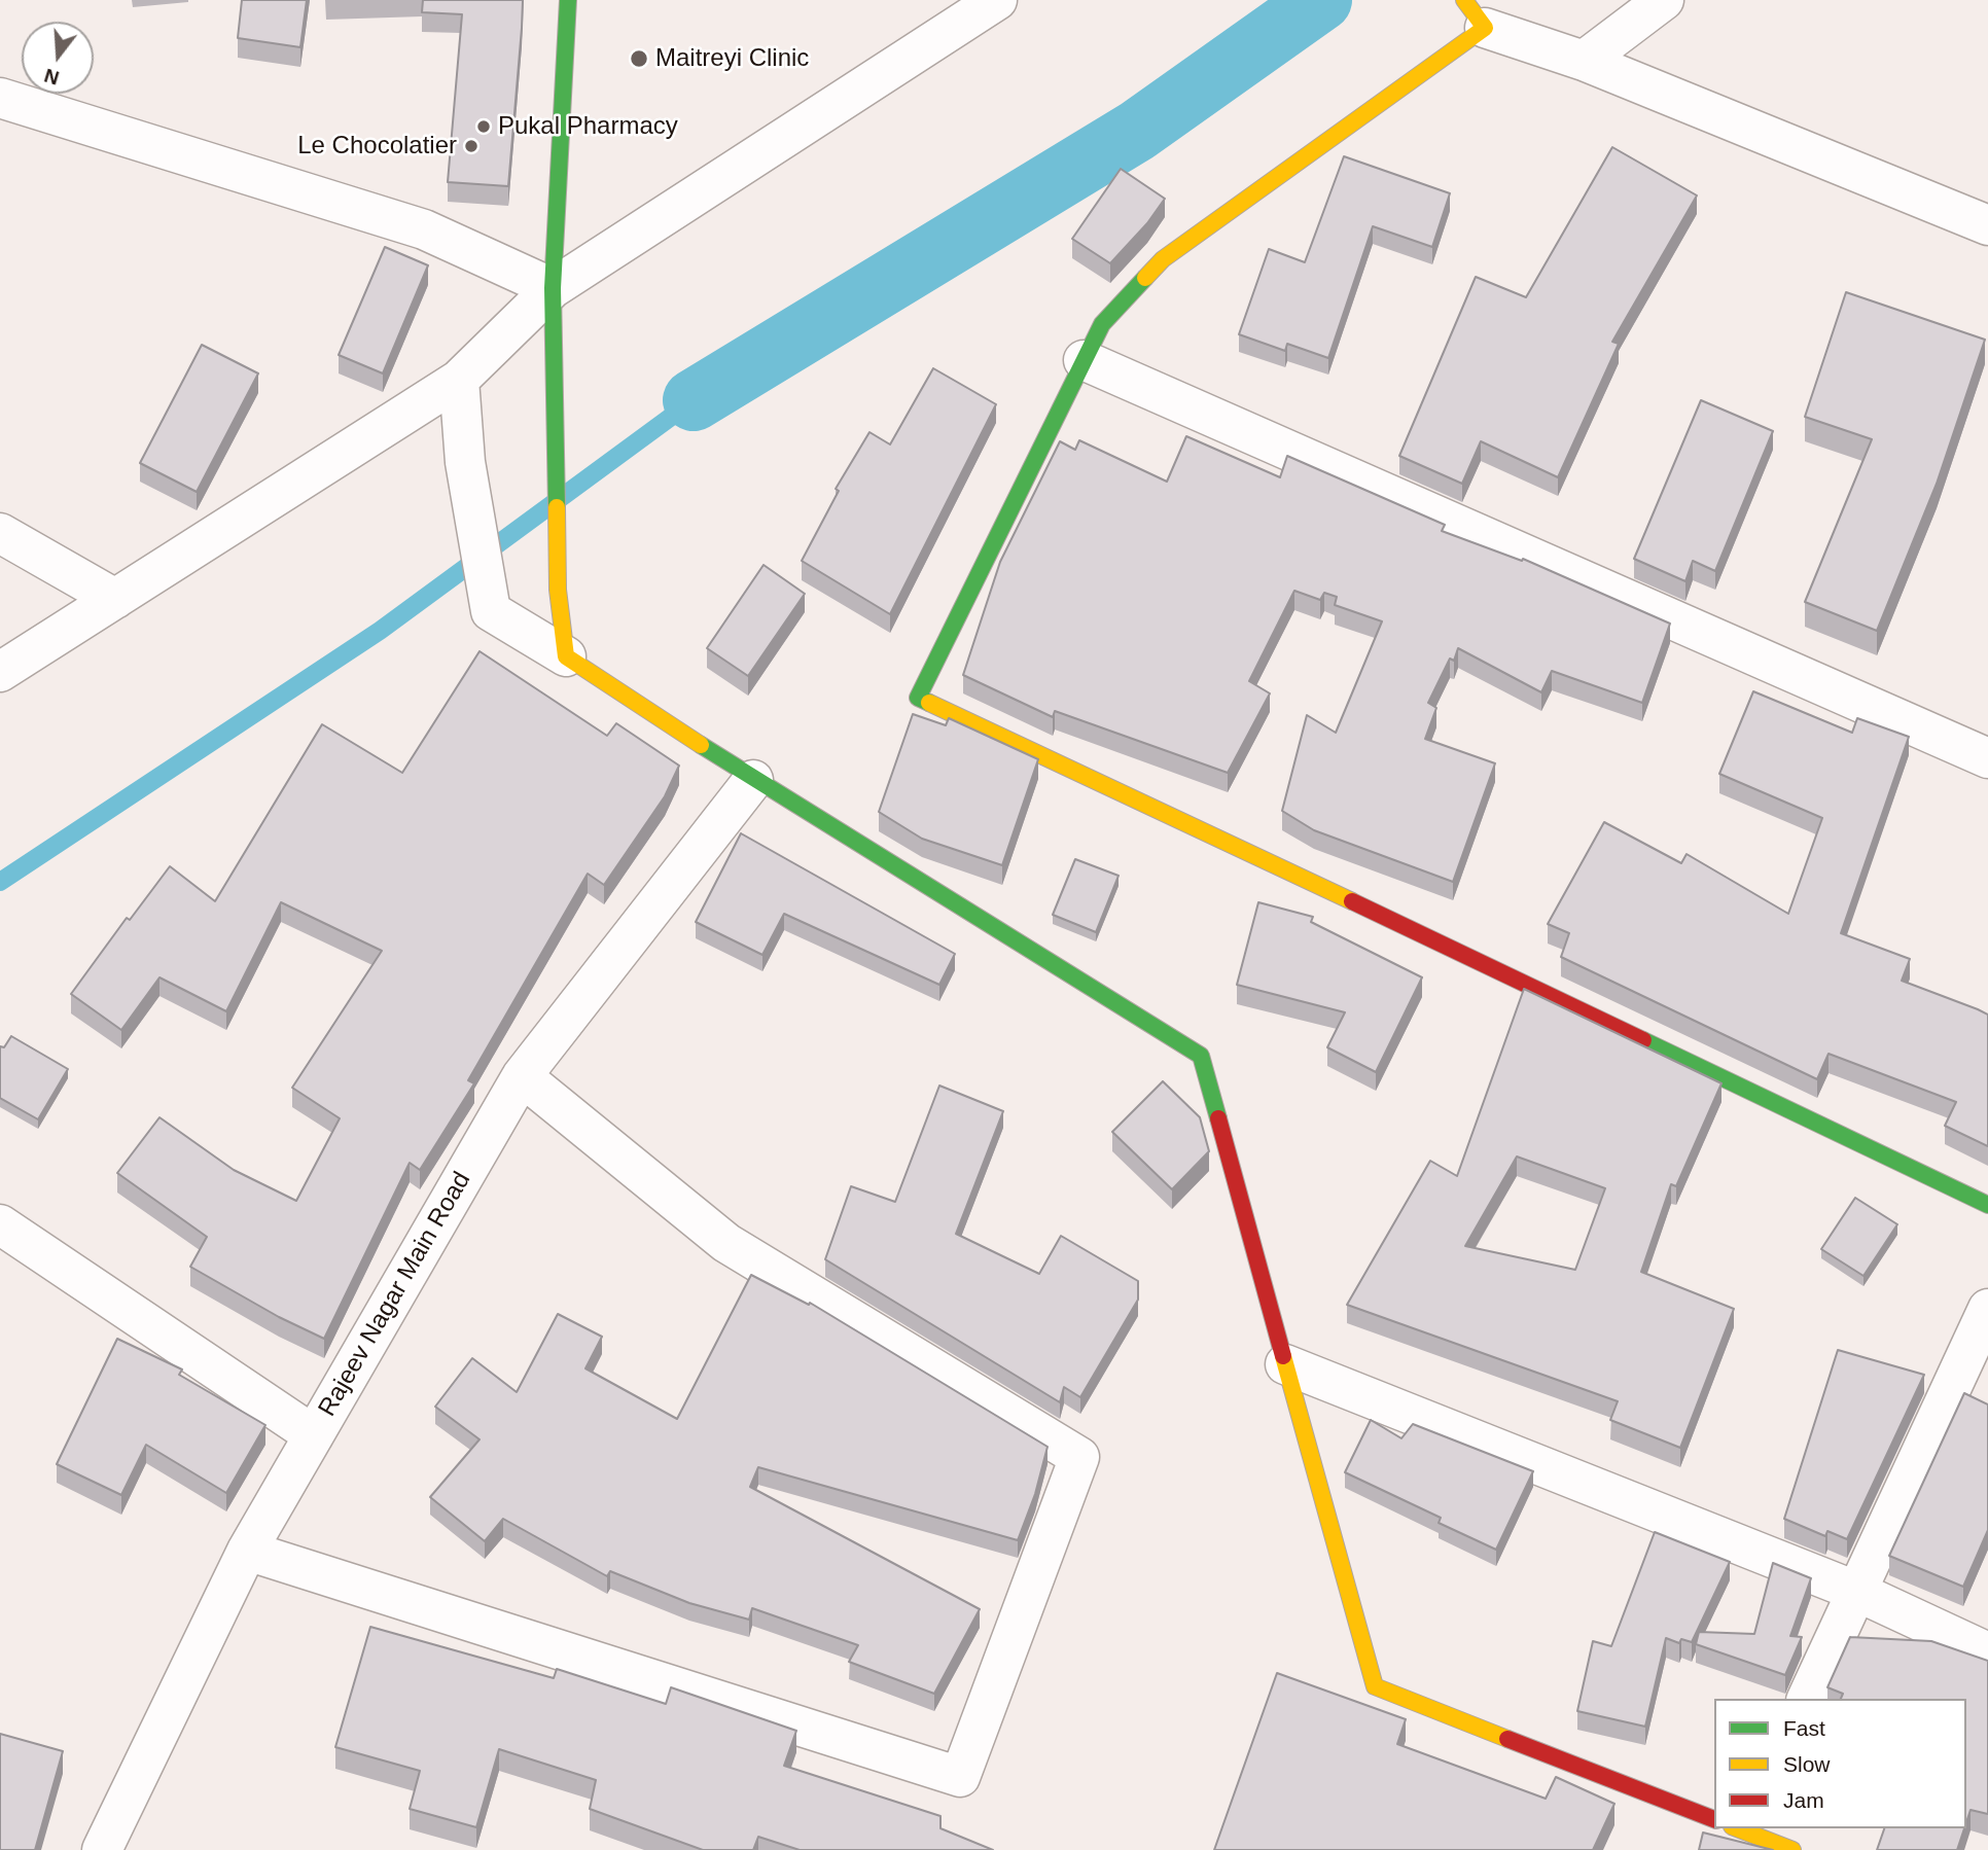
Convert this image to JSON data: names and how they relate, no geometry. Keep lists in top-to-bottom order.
{
  "streets": {
    "street": ["Rajeev Nagar Main Road"]
  },
  "places": ["Maitreyi Clinic", "Pukal Pharmacy", "Le Chocolatier"],
  "legend": ["Fast", "Slow", "Jam"],
  "north": "bottom"
}
